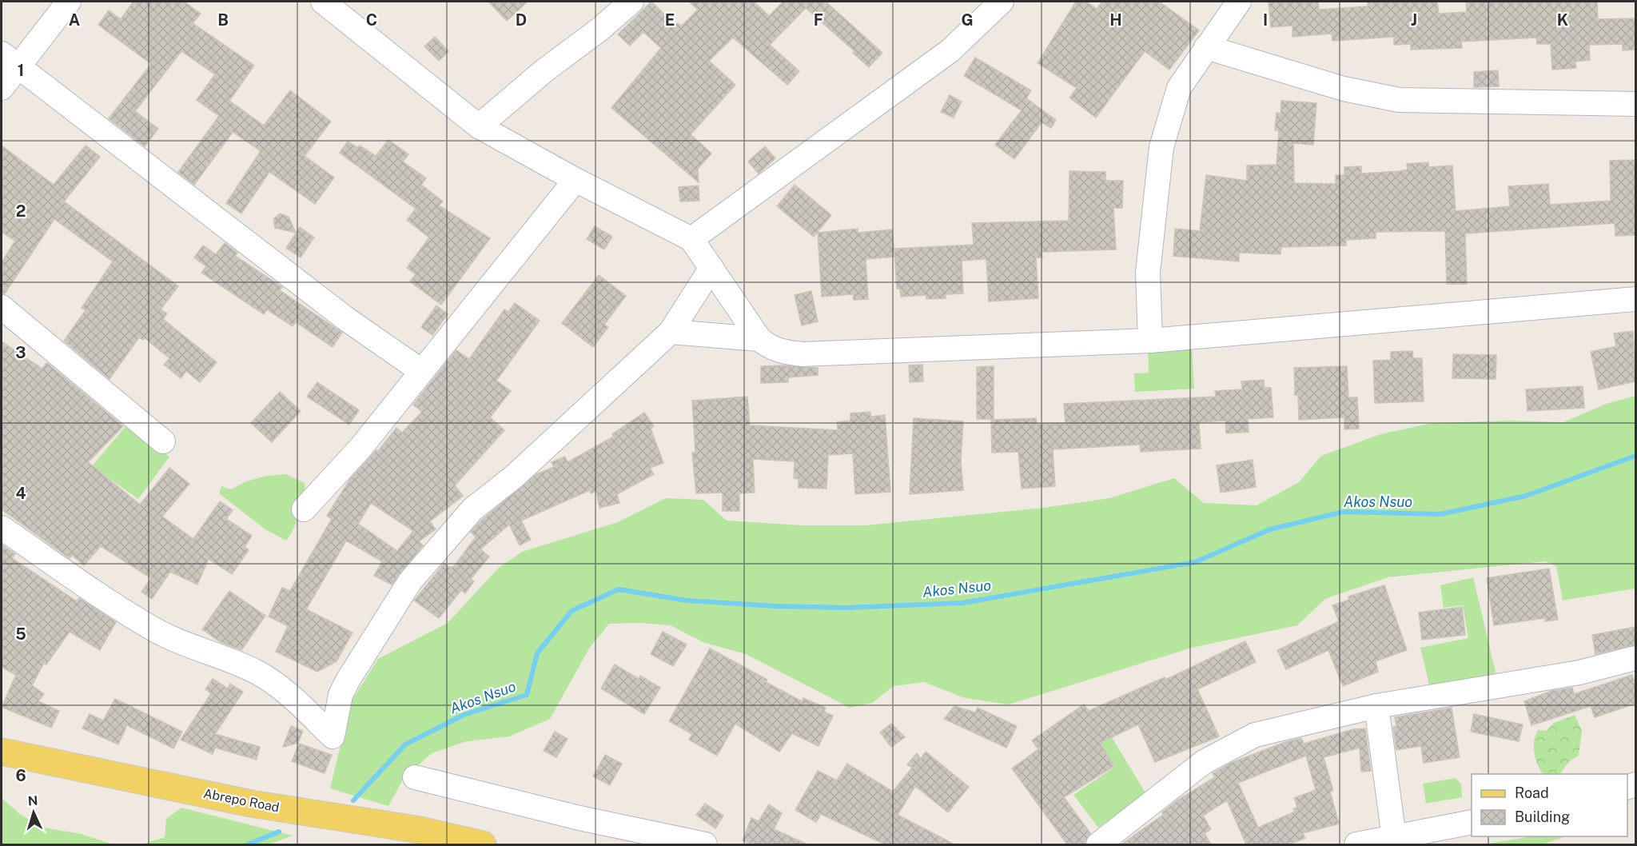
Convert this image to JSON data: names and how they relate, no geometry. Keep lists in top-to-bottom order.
{
  "streets": {
    "main road": ["Abrepo Road"]
  },
  "water": ["Akos Nsuo"],
  "legend": ["Road", "Building"],
  "north": "top",
  "grid": {
    "columns": [
      "A",
      "B",
      "C",
      "D",
      "E",
      "F",
      "G",
      "H",
      "I",
      "J",
      "K"
    ],
    "rows": [
      "1",
      "2",
      "3",
      "4",
      "5",
      "6"
    ]
  }
}
